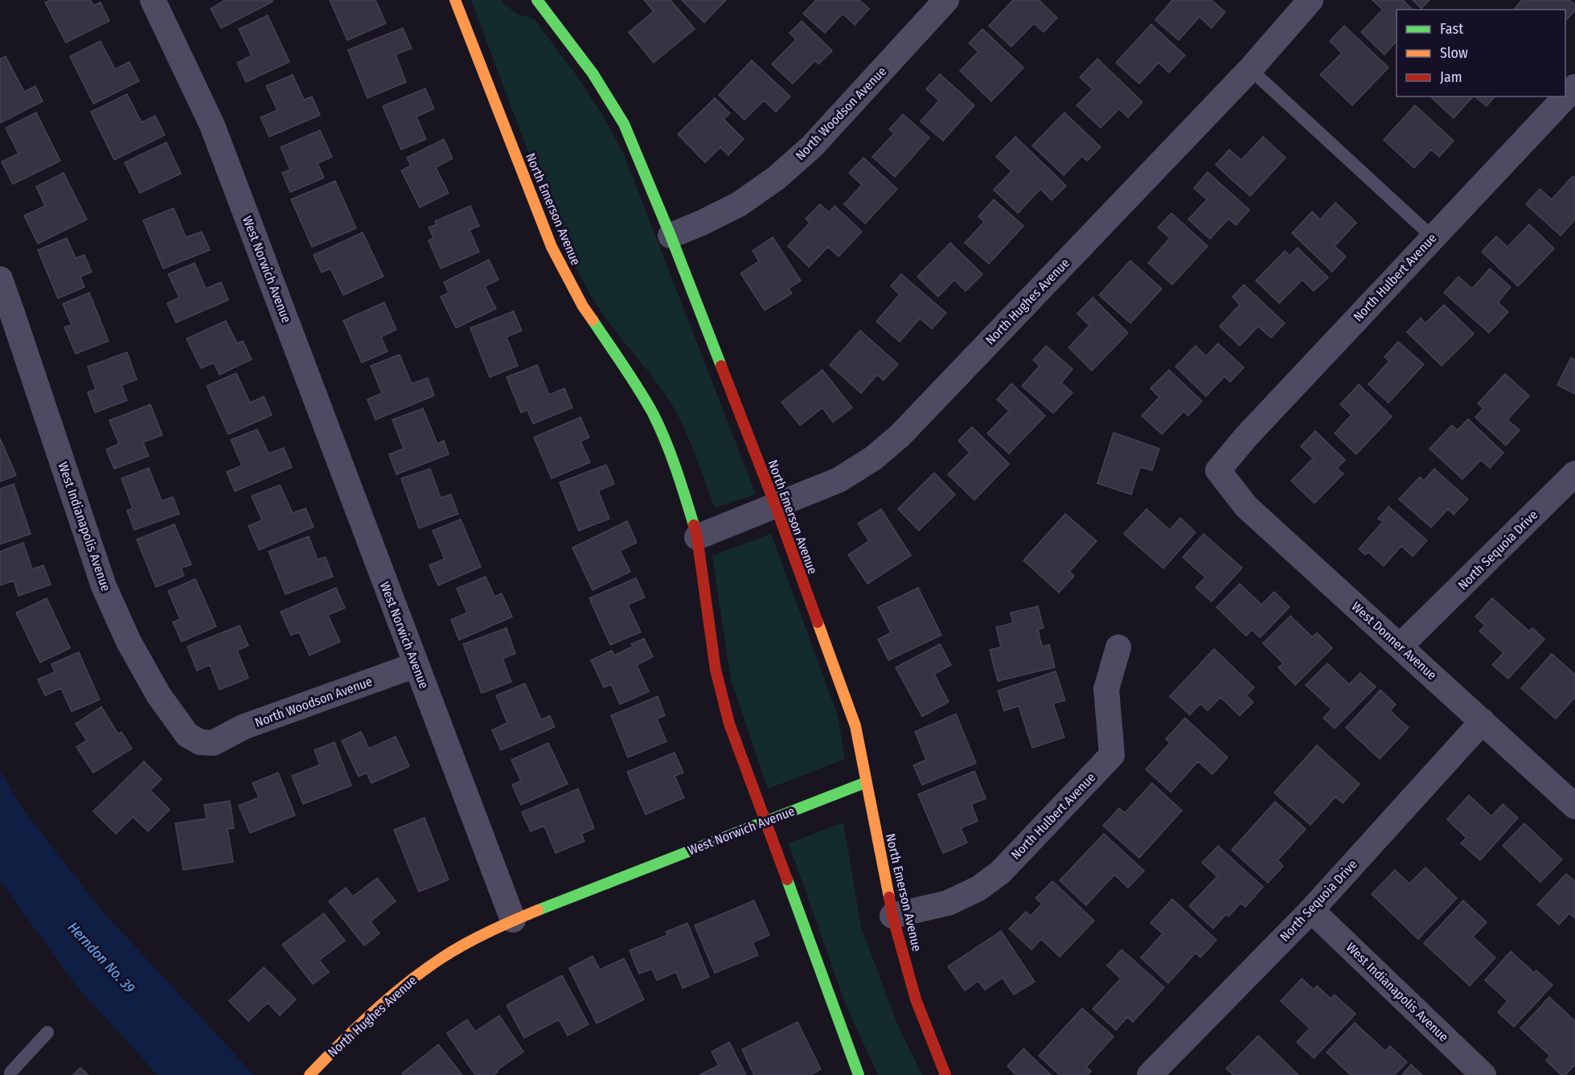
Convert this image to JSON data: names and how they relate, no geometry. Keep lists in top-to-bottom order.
{
  "streets": {
    "street": [
      "North Woodson Avenue",
      "North Emerson Avenue",
      "West Norwich Avenue",
      "North Hulbert Avenue",
      "North Hughes Avenue",
      "West Indianapolis Avenue",
      "North Sequoia Drive",
      "West Donner Avenue"
    ]
  },
  "crossings": [
    ["North Woodson Avenue", "North Emerson Avenue"],
    ["North Woodson Avenue", "West Norwich Avenue"],
    ["North Woodson Avenue", "West Indianapolis Avenue"],
    ["North Emerson Avenue", "West Norwich Avenue"],
    ["North Emerson Avenue", "North Hulbert Avenue"],
    ["North Emerson Avenue", "North Hughes Avenue"],
    ["West Norwich Avenue", "North Hughes Avenue"],
    ["North Hulbert Avenue", "West Donner Avenue"],
    ["West Indianapolis Avenue", "North Sequoia Drive"],
    ["North Sequoia Drive", "West Donner Avenue"]
  ],
  "water": ["Herndon No. 39"],
  "legend": ["Fast", "Slow", "Jam"]
}
